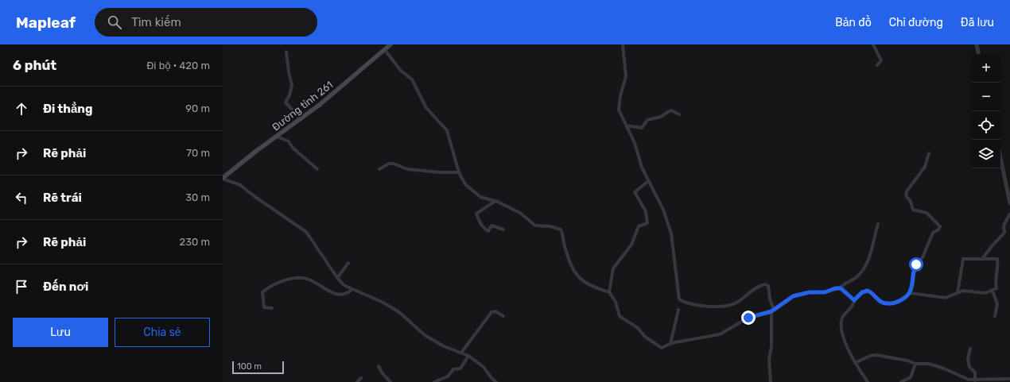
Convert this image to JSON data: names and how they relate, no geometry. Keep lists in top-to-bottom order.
{
  "streets": {
    "main road": ["Đường tỉnh 261"]
  },
  "scale_bar": "100 m",
  "page": {
    "header": "Mapleaf",
    "search": "Tìm kiếm",
    "nav": ["Bản đồ", "Chỉ đường", "Đã lưu"],
    "heading": ["6 phút", "Đi bộ · 420 m"],
    "map_buttons": ["+", "−"],
    "list": [
      ["Đi thẳng", "90 m"],
      ["Rẽ phải", "70 m"],
      ["Rẽ trái", "30 m"],
      ["Rẽ phải", "230 m"],
      "Đến nơi"
    ],
    "buttons": ["Lưu", "Chia sẻ"],
    "scale": "100 m"
  }
}
